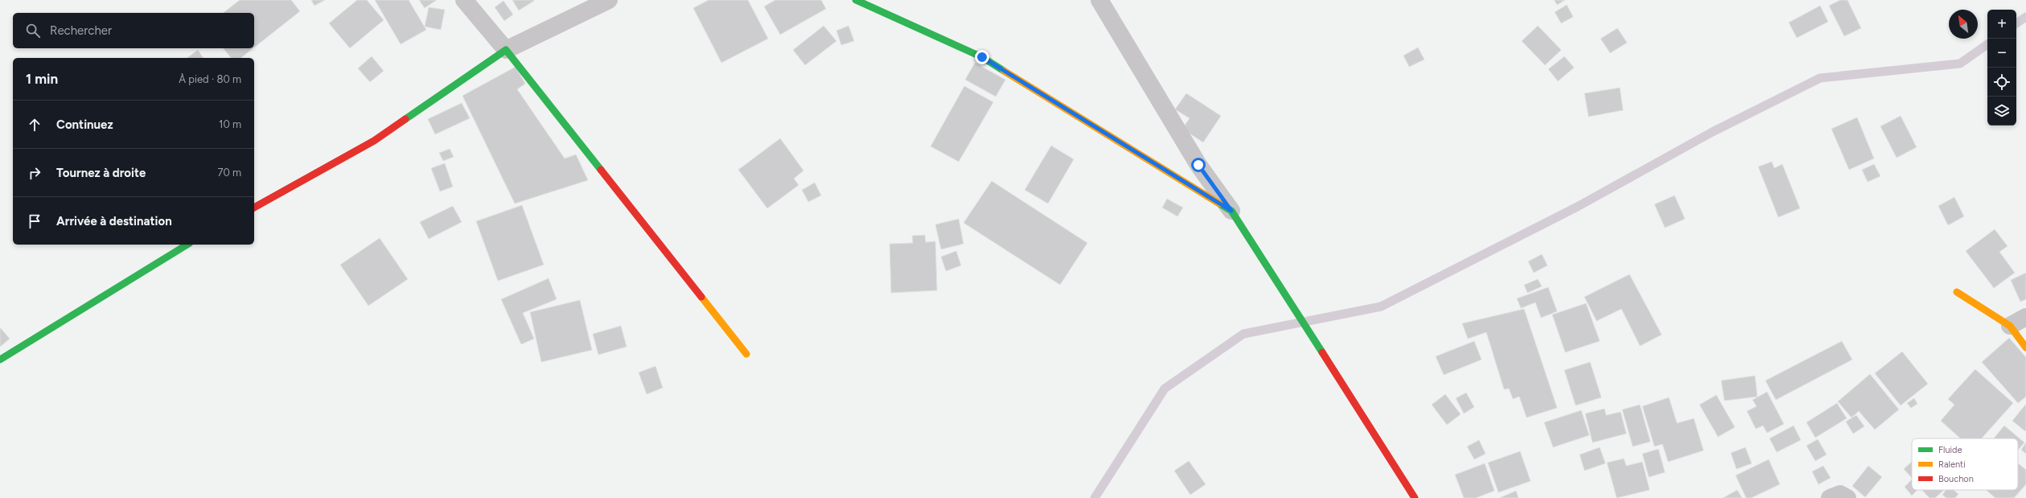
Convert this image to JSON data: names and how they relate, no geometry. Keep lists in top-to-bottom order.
{
  "legend": ["Fluide", "Ralenti", "Bouchon"],
  "north": "top left",
  "page": {
    "map_buttons": ["+", "−"],
    "search": "Rechercher",
    "heading": ["1 min", "À pied · 80 m"],
    "list": [
      ["Continuez", "10 m"],
      ["Tournez à droite", "70 m"],
      "Arrivée à destination"
    ]
  }
}
